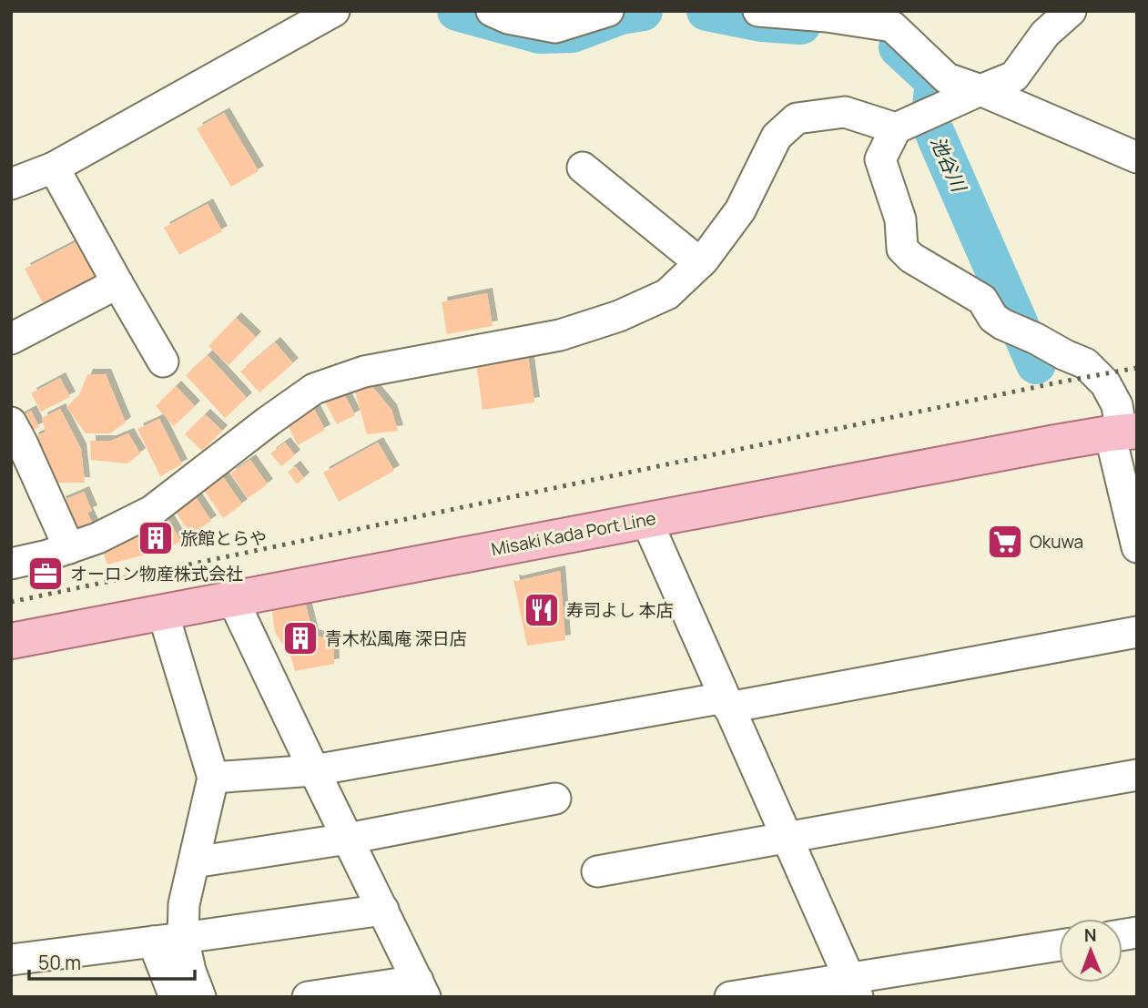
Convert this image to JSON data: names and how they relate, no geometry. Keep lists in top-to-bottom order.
{
  "streets": {
    "main road": ["Misaki Kada Port Line"]
  },
  "water": ["池谷川"],
  "places": {
    "building": ["旅館とらや", "青木松風庵 深日店"],
    "supermarket": ["Okuwa"],
    "office": ["オーロン物産株式会社"],
    "restaurant": ["寿司よし 本店"]
  },
  "scale_bar": "50 m",
  "north": "top"
}
